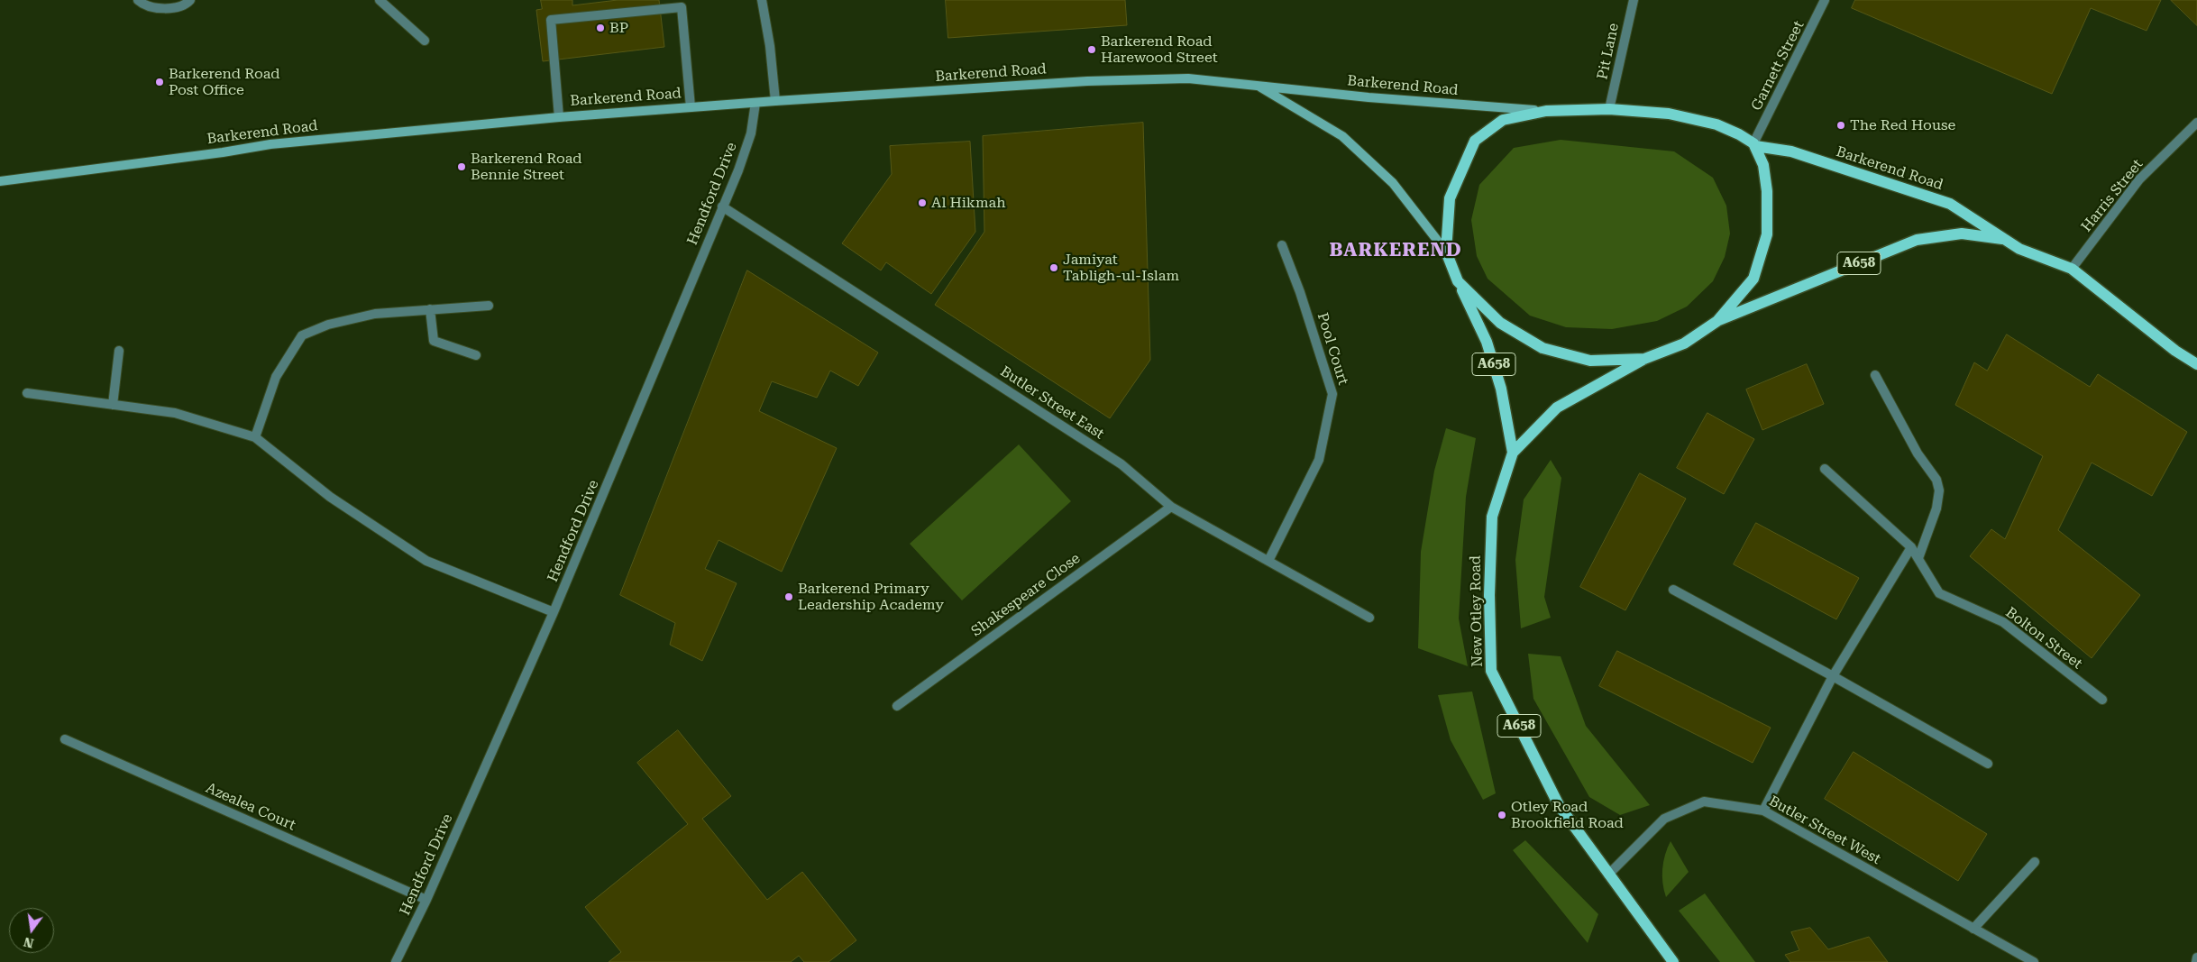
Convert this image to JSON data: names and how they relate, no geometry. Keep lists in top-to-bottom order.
{
  "streets": {
    "main road": ["Barkerend Road", "A658", "New Otley Road"],
    "street": [
      "Pit Lane",
      "Garnett Street",
      "Hendford Drive",
      "Harris Street",
      "Pool Court",
      "Butler Street East",
      "Shakespeare Close",
      "Bolton Street",
      "Azealea Court",
      "Butler Street West"
    ]
  },
  "crossings": [
    ["Pit Lane", "Barkerend Road"],
    ["Garnett Street", "Barkerend Road"],
    ["Barkerend Road", "Hendford Drive"],
    ["Barkerend Road", "Harris Street"],
    ["Barkerend Road", "New Otley Road"],
    ["Hendford Drive", "Butler Street East"],
    ["Hendford Drive", "Azealea Court"],
    ["Pool Court", "Butler Street East"],
    ["Butler Street East", "Shakespeare Close"],
    ["New Otley Road", "Butler Street West"]
  ],
  "districts": ["BARKEREND"],
  "places": [
    "BP",
    "Barkerend Road Harewood Street",
    "Barkerend Road Post Office",
    "The Red House",
    "Barkerend Road Bennie Street",
    "Al Hikmah",
    "Jamiyat Tabligh-ul-Islam",
    "Barkerend Primary Leadership Academy",
    "Otley Road Brookfield Road"
  ],
  "north": "bottom"
}
